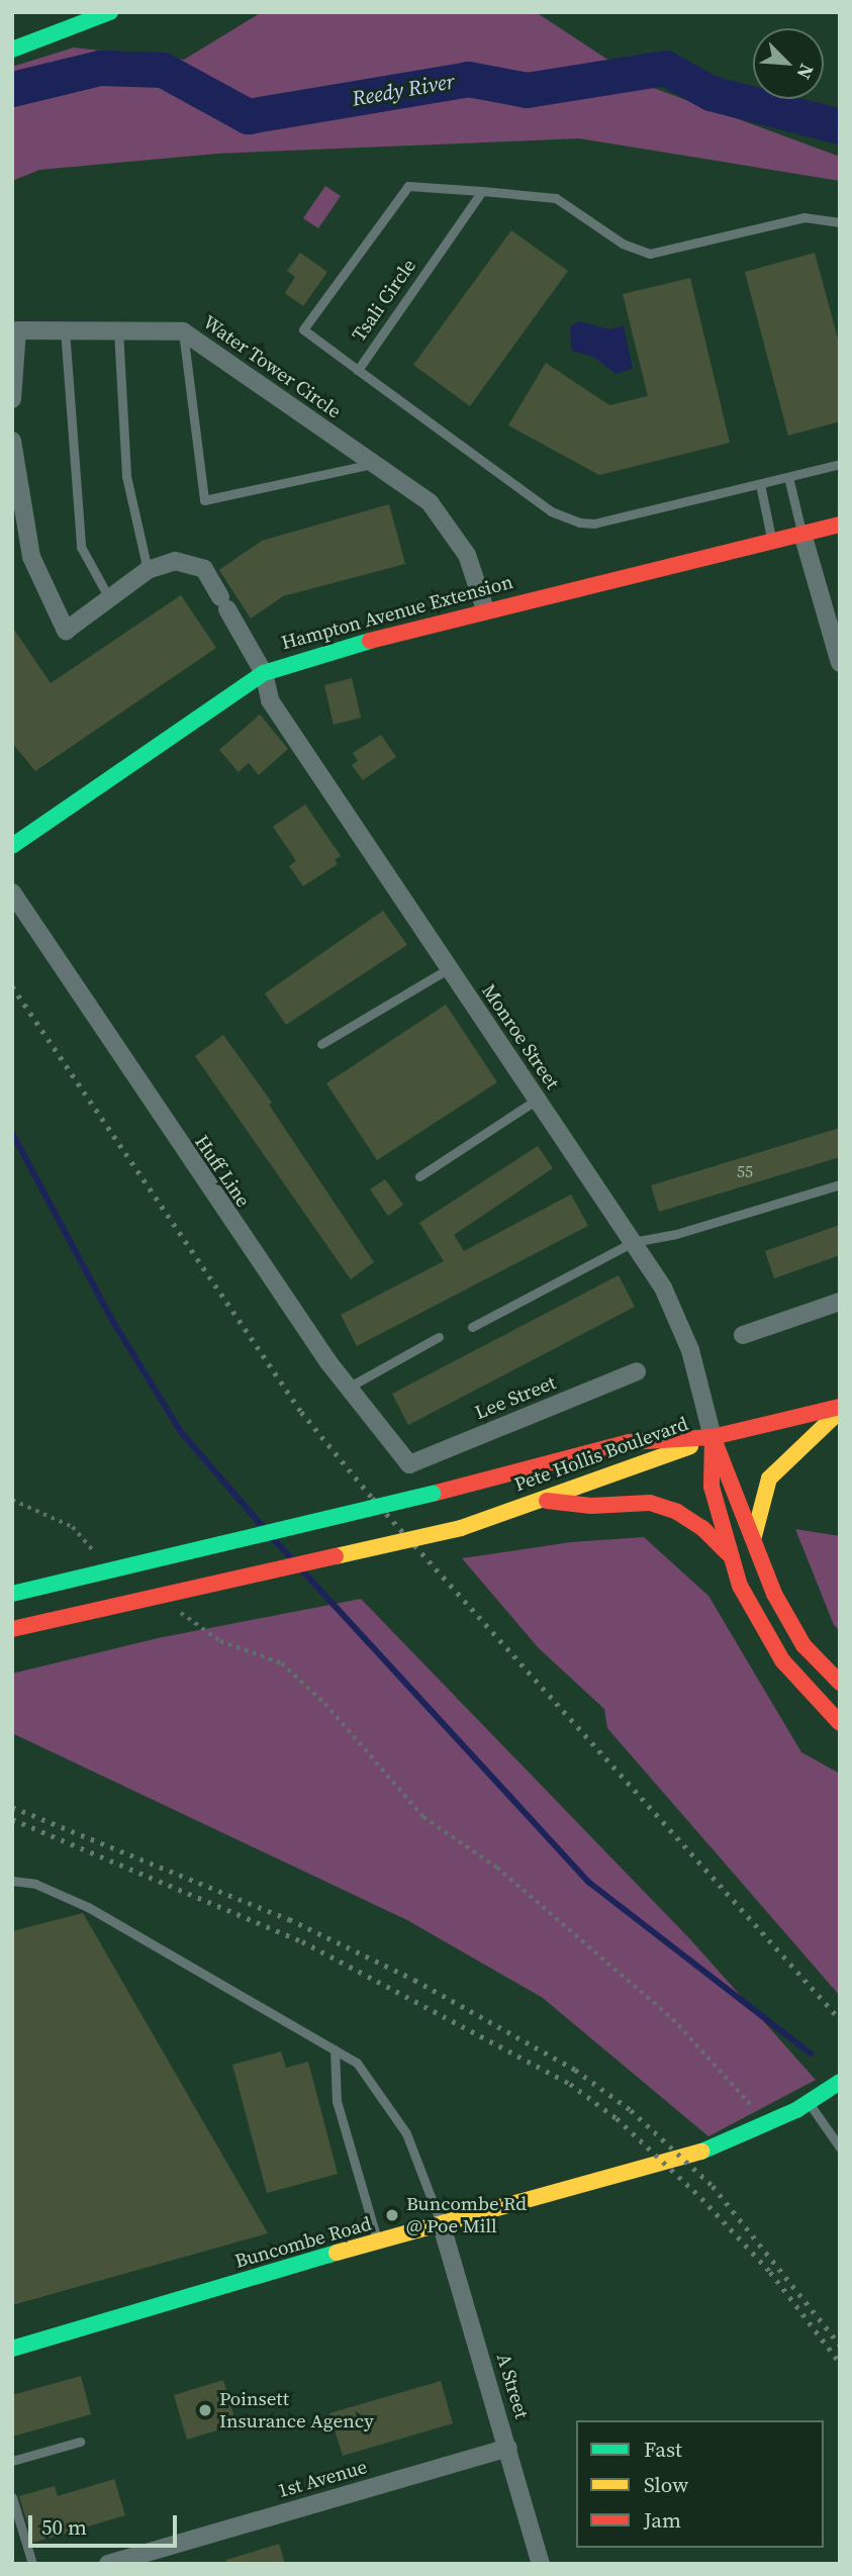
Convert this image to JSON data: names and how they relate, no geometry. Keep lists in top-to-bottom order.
{
  "streets": {
    "street": [
      "Water Tower Circle",
      "Hampton Avenue Extension",
      "Monroe Street",
      "Huff Line",
      "Lee Street",
      "Pete Hollis Boulevard",
      "Buncombe Road",
      "A Street",
      "1st Avenue"
    ],
    "lane": ["Tsali Circle"]
  },
  "crossings": [
    ["Water Tower Circle", "Hampton Avenue Extension"],
    ["Hampton Avenue Extension", "Monroe Street"],
    ["Monroe Street", "Pete Hollis Boulevard"],
    ["Huff Line", "Lee Street"],
    ["Buncombe Road", "A Street"],
    ["A Street", "1st Avenue"]
  ],
  "water": ["Reedy River"],
  "places": ["Buncombe Rd @ Poe Mill", "Poinsett Insurance Agency"],
  "house_numbers": ["55"],
  "legend": ["Fast", "Slow", "Jam"],
  "scale_bar": "50 m",
  "north": "bottom right"
}
